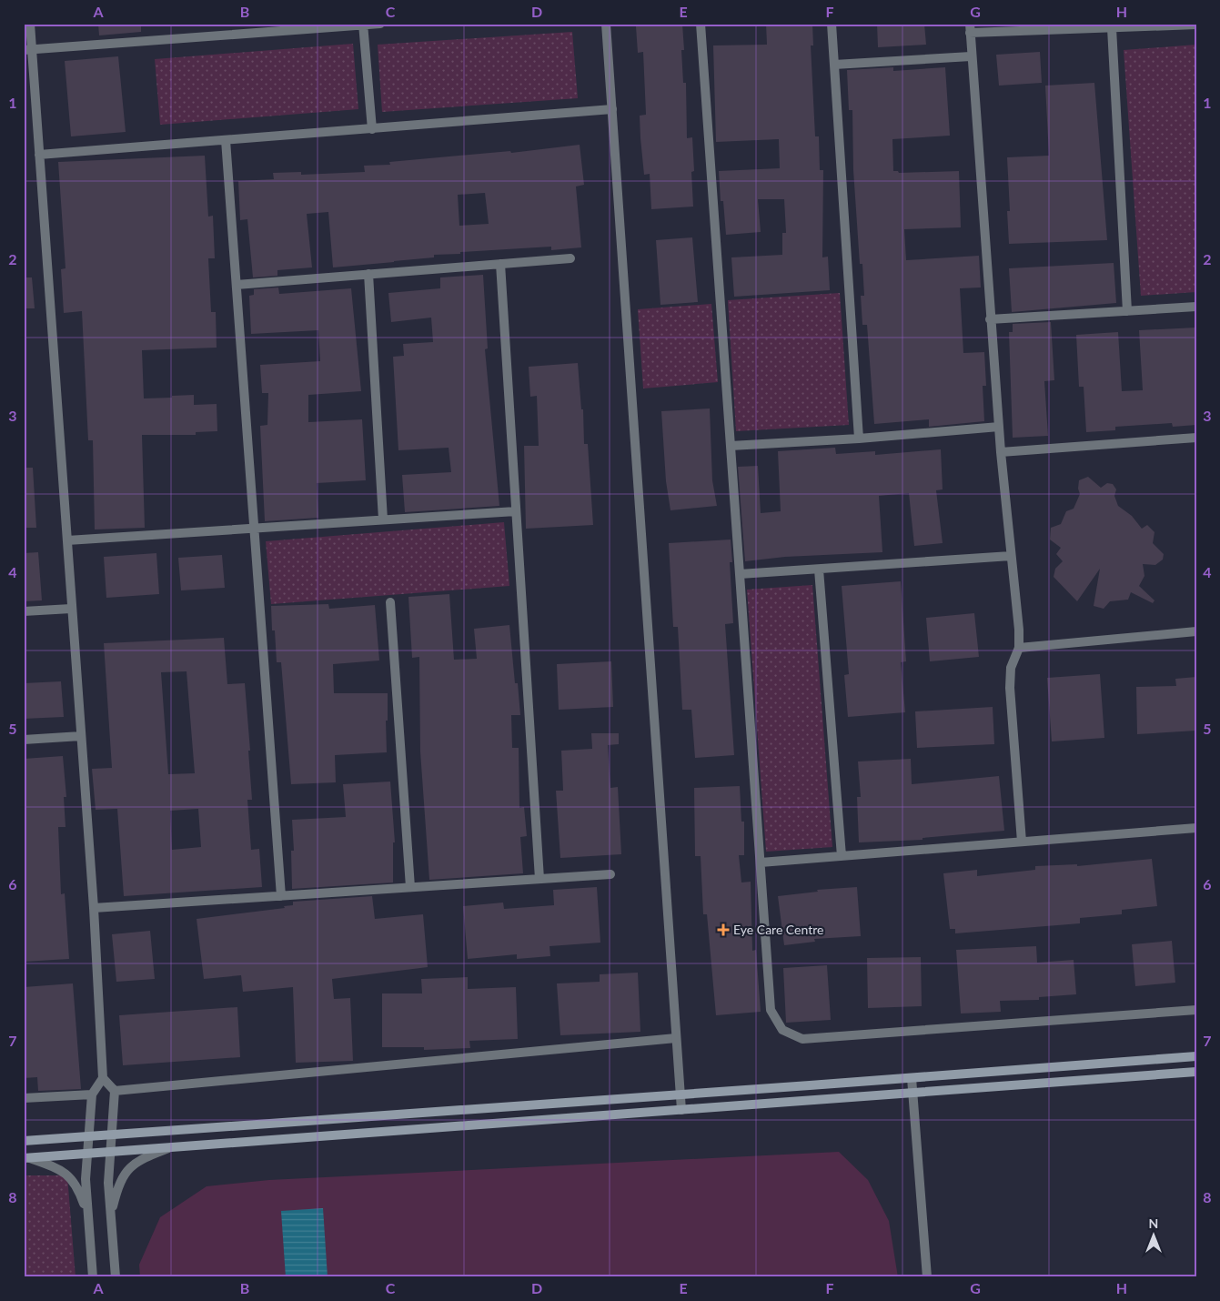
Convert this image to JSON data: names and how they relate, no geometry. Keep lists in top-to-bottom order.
{
  "places": {
    "health": ["Eye Care Centre"]
  },
  "north": "top",
  "grid": {
    "columns": [
      "A",
      "B",
      "C",
      "D",
      "E",
      "F",
      "G",
      "H"
    ],
    "rows": [
      "1",
      "2",
      "3",
      "4",
      "5",
      "6",
      "7",
      "8"
    ]
  }
}
